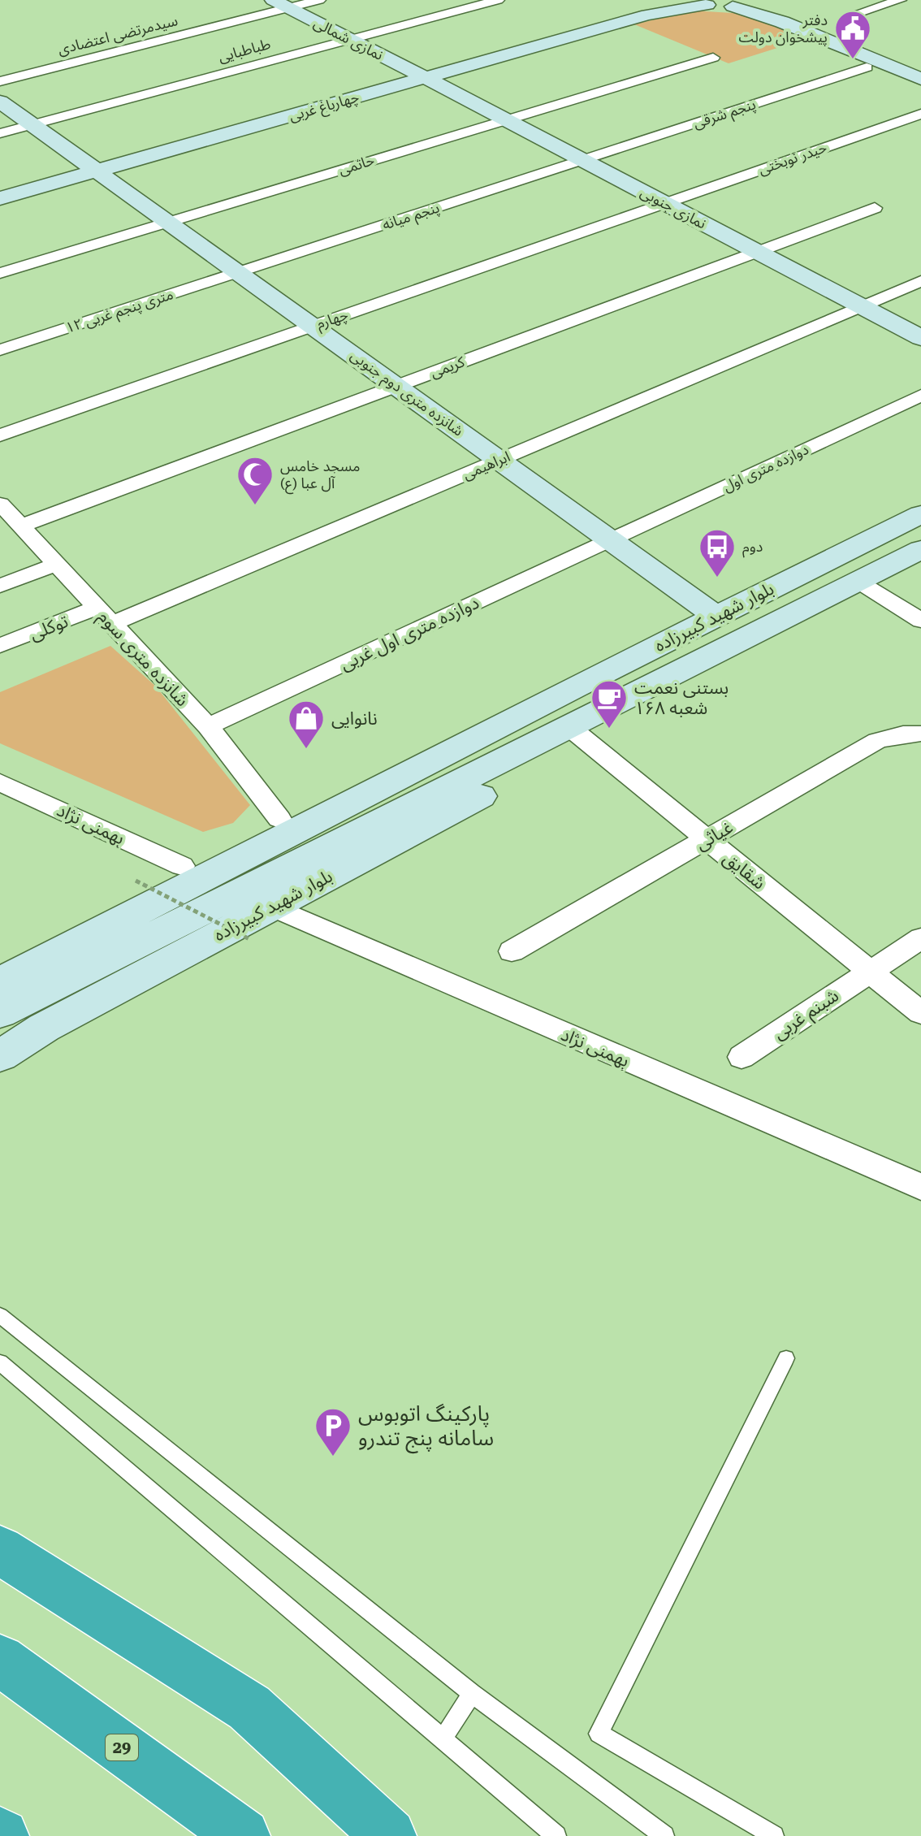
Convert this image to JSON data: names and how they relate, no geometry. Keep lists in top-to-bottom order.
{
  "streets": {
    "highway": ["29"],
    "street": [
      "سیدمرتضی اعتضادی",
      "نمازی شمالی",
      "طباطبایی",
      "چهارباغ غربی",
      "پنجم شرقی",
      "حیدر نوبختی",
      "حاتمی",
      "نمازی جنوبی",
      "پنجم میانه",
      "۱۲ متری پنجم غربی",
      "چهارم",
      "کریمی",
      "شانزده متری دوم جنوبی",
      "ابراهیمی",
      "دوازده متری اول",
      "بلوار شهید کبیرزاده",
      "توکلی",
      "دوازده متری اول غربی",
      "شانزده متری سوم",
      "بهمنی نژاد",
      "غیاثی",
      "شقایق",
      "شبنم غربی"
    ]
  },
  "crossings": [
    ["سیدمرتضی اعتضادی", "نمازی شمالی"],
    ["نمازی شمالی", "طباطبایی"],
    ["نمازی شمالی", "چهارباغ غربی"],
    ["نمازی شمالی", "نمازی جنوبی"],
    ["طباطبایی", "شانزده متری دوم جنوبی"],
    ["چهارباغ غربی", "نمازی جنوبی"],
    ["چهارباغ غربی", "شانزده متری دوم جنوبی"],
    ["پنجم شرقی", "نمازی جنوبی"],
    ["پنجم شرقی", "پنجم میانه"],
    ["حیدر نوبختی", "نمازی جنوبی"],
    ["حیدر نوبختی", "چهارم"],
    ["حاتمی", "نمازی جنوبی"],
    ["حاتمی", "شانزده متری دوم جنوبی"],
    ["نمازی جنوبی", "پنجم میانه"],
    ["نمازی جنوبی", "چهارم"],
    ["نمازی جنوبی", "کریمی"],
    ["نمازی جنوبی", "ابراهیمی"],
    ["پنجم میانه", "۱۲ متری پنجم غربی"],
    ["پنجم میانه", "شانزده متری دوم جنوبی"],
    ["۱۲ متری پنجم غربی", "شانزده متری دوم جنوبی"],
    ["چهارم", "شانزده متری دوم جنوبی"],
    ["کریمی", "شانزده متری دوم جنوبی"],
    ["کریمی", "شانزده متری سوم"],
    ["شانزده متری دوم جنوبی", "ابراهیمی"],
    ["شانزده متری دوم جنوبی", "دوازده متری اول"],
    ["شانزده متری دوم جنوبی", "بلوار شهید کبیرزاده"],
    ["شانزده متری دوم جنوبی", "دوازده متری اول غربی"],
    ["ابراهیمی", "شانزده متری سوم"],
    ["دوازده متری اول", "دوازده متری اول غربی"],
    ["بلوار شهید کبیرزاده", "شانزده متری سوم"],
    ["بلوار شهید کبیرزاده", "بهمنی نژاد"],
    ["بلوار شهید کبیرزاده", "شقایق"],
    ["توکلی", "شانزده متری سوم"],
    ["دوازده متری اول غربی", "شانزده متری سوم"],
    ["غیاثی", "شقایق"],
    ["شقایق", "شبنم غربی"]
  ],
  "places": {
    "public building": ["دفتر پیشخوان دولت"],
    "mosque": ["مسجد خامس آل عبا (ع)"],
    "bus stop": ["دوم"],
    "cafe": ["بستنی نعمت شعبه ۱۶۸"],
    "shop": ["نانوایی"],
    "parking": ["پارکینگ اتوبوس سامانه پنج تندرو"]
  }
}
